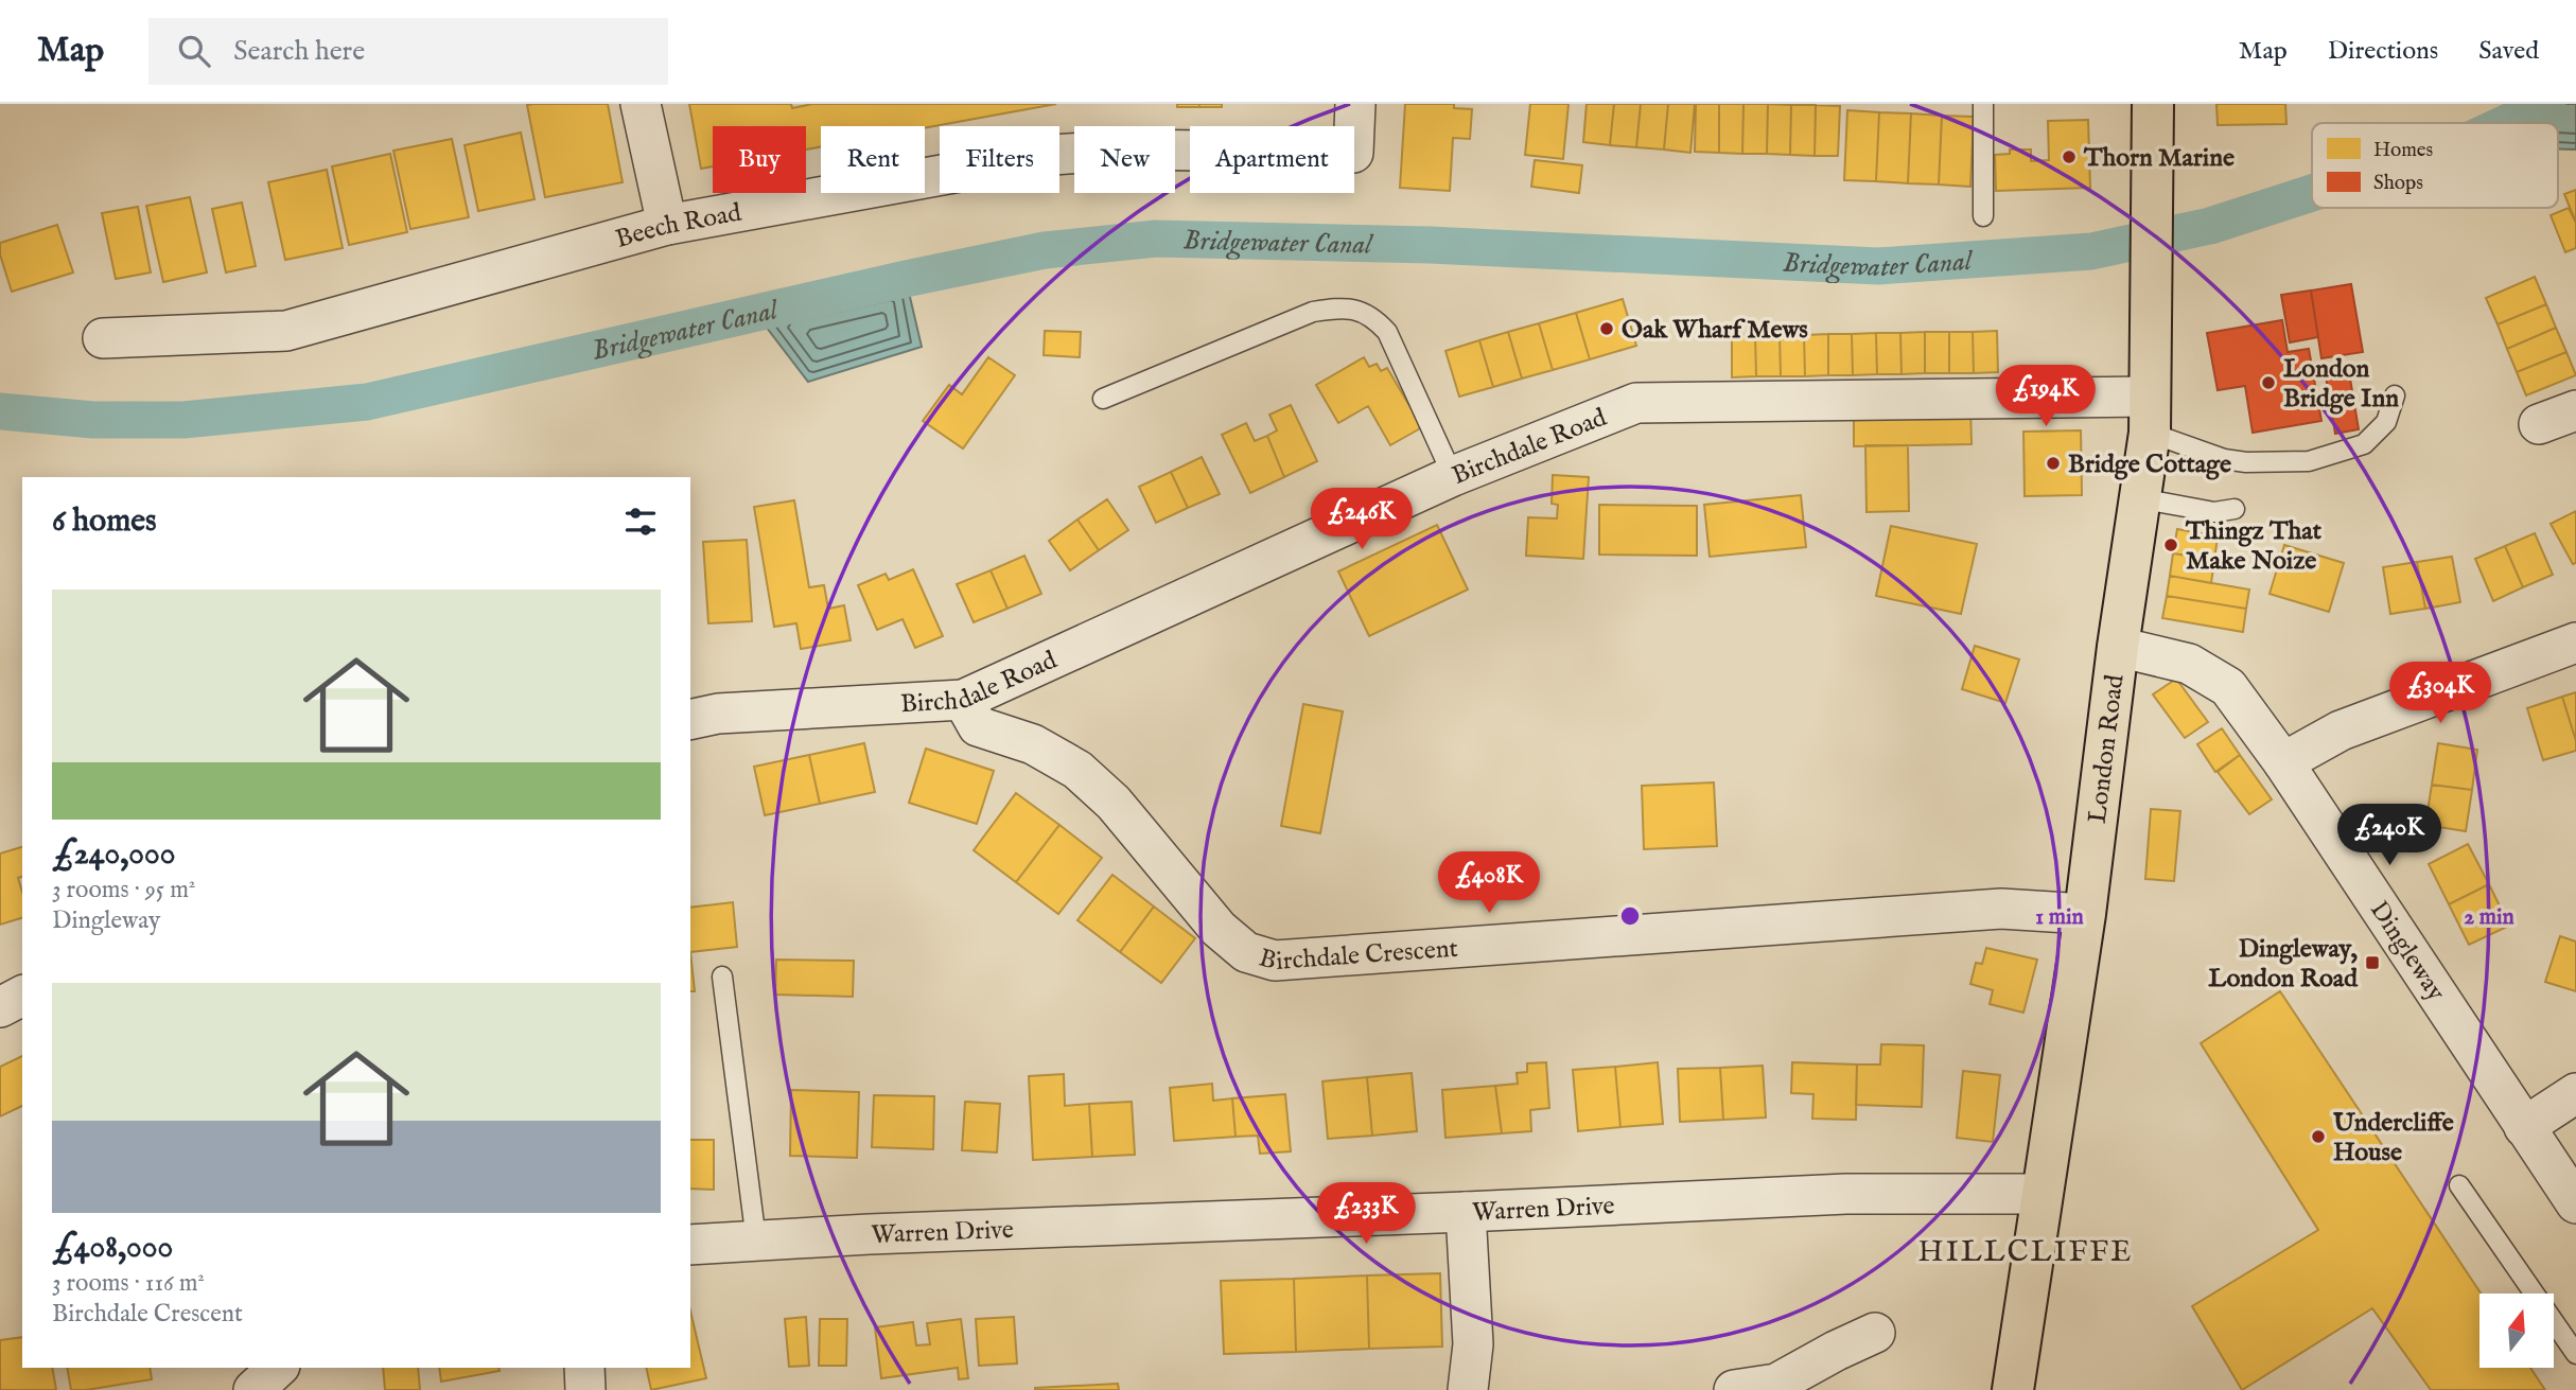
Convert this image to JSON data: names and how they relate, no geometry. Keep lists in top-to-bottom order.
{
  "streets": {
    "highway": ["London Road"],
    "street": [
      "Beech Road",
      "Birchdale Road",
      "Birchdale Crescent",
      "Dingleway",
      "Warren Drive"
    ]
  },
  "crossings": [
    ["Birchdale Road", "London Road"],
    ["Birchdale Road", "Birchdale Crescent"],
    ["London Road", "Birchdale Crescent"],
    ["London Road", "Dingleway"],
    ["London Road", "Warren Drive"]
  ],
  "districts": ["HILLCLIFFE"],
  "water": ["Bridgewater Canal"],
  "places": {
    "other": [
      "Thorn Marine",
      "Oak Wharf Mews",
      "London Bridge Inn",
      "Bridge Cottage",
      "Thingz That Make Noize",
      "Undercliffe House"
    ],
    "transit": ["Dingleway, London Road"]
  },
  "legend": ["Homes", "Shops"],
  "north": "top",
  "page": {
    "header": "Map",
    "search": "Search here",
    "nav": ["Map", "Directions", "Saved"],
    "chip": [
      "Buy",
      "Rent",
      "Filters",
      "New",
      "Apartment"
    ],
    "price": [
      "£194K",
      "£246K",
      "£304K",
      "£240K",
      "£408K",
      "£233K"
    ],
    "heading": "6 homes",
    "list": [
      {
        "name": "£240,000",
        "note": "3 rooms · 95 m² · Dingleway"
      },
      {
        "name": "£408,000",
        "note": "3 rooms · 116 m² · Birchdale Crescent"
      }
    ]
  },
  "rings": ["1 min", "2 min"]
}
